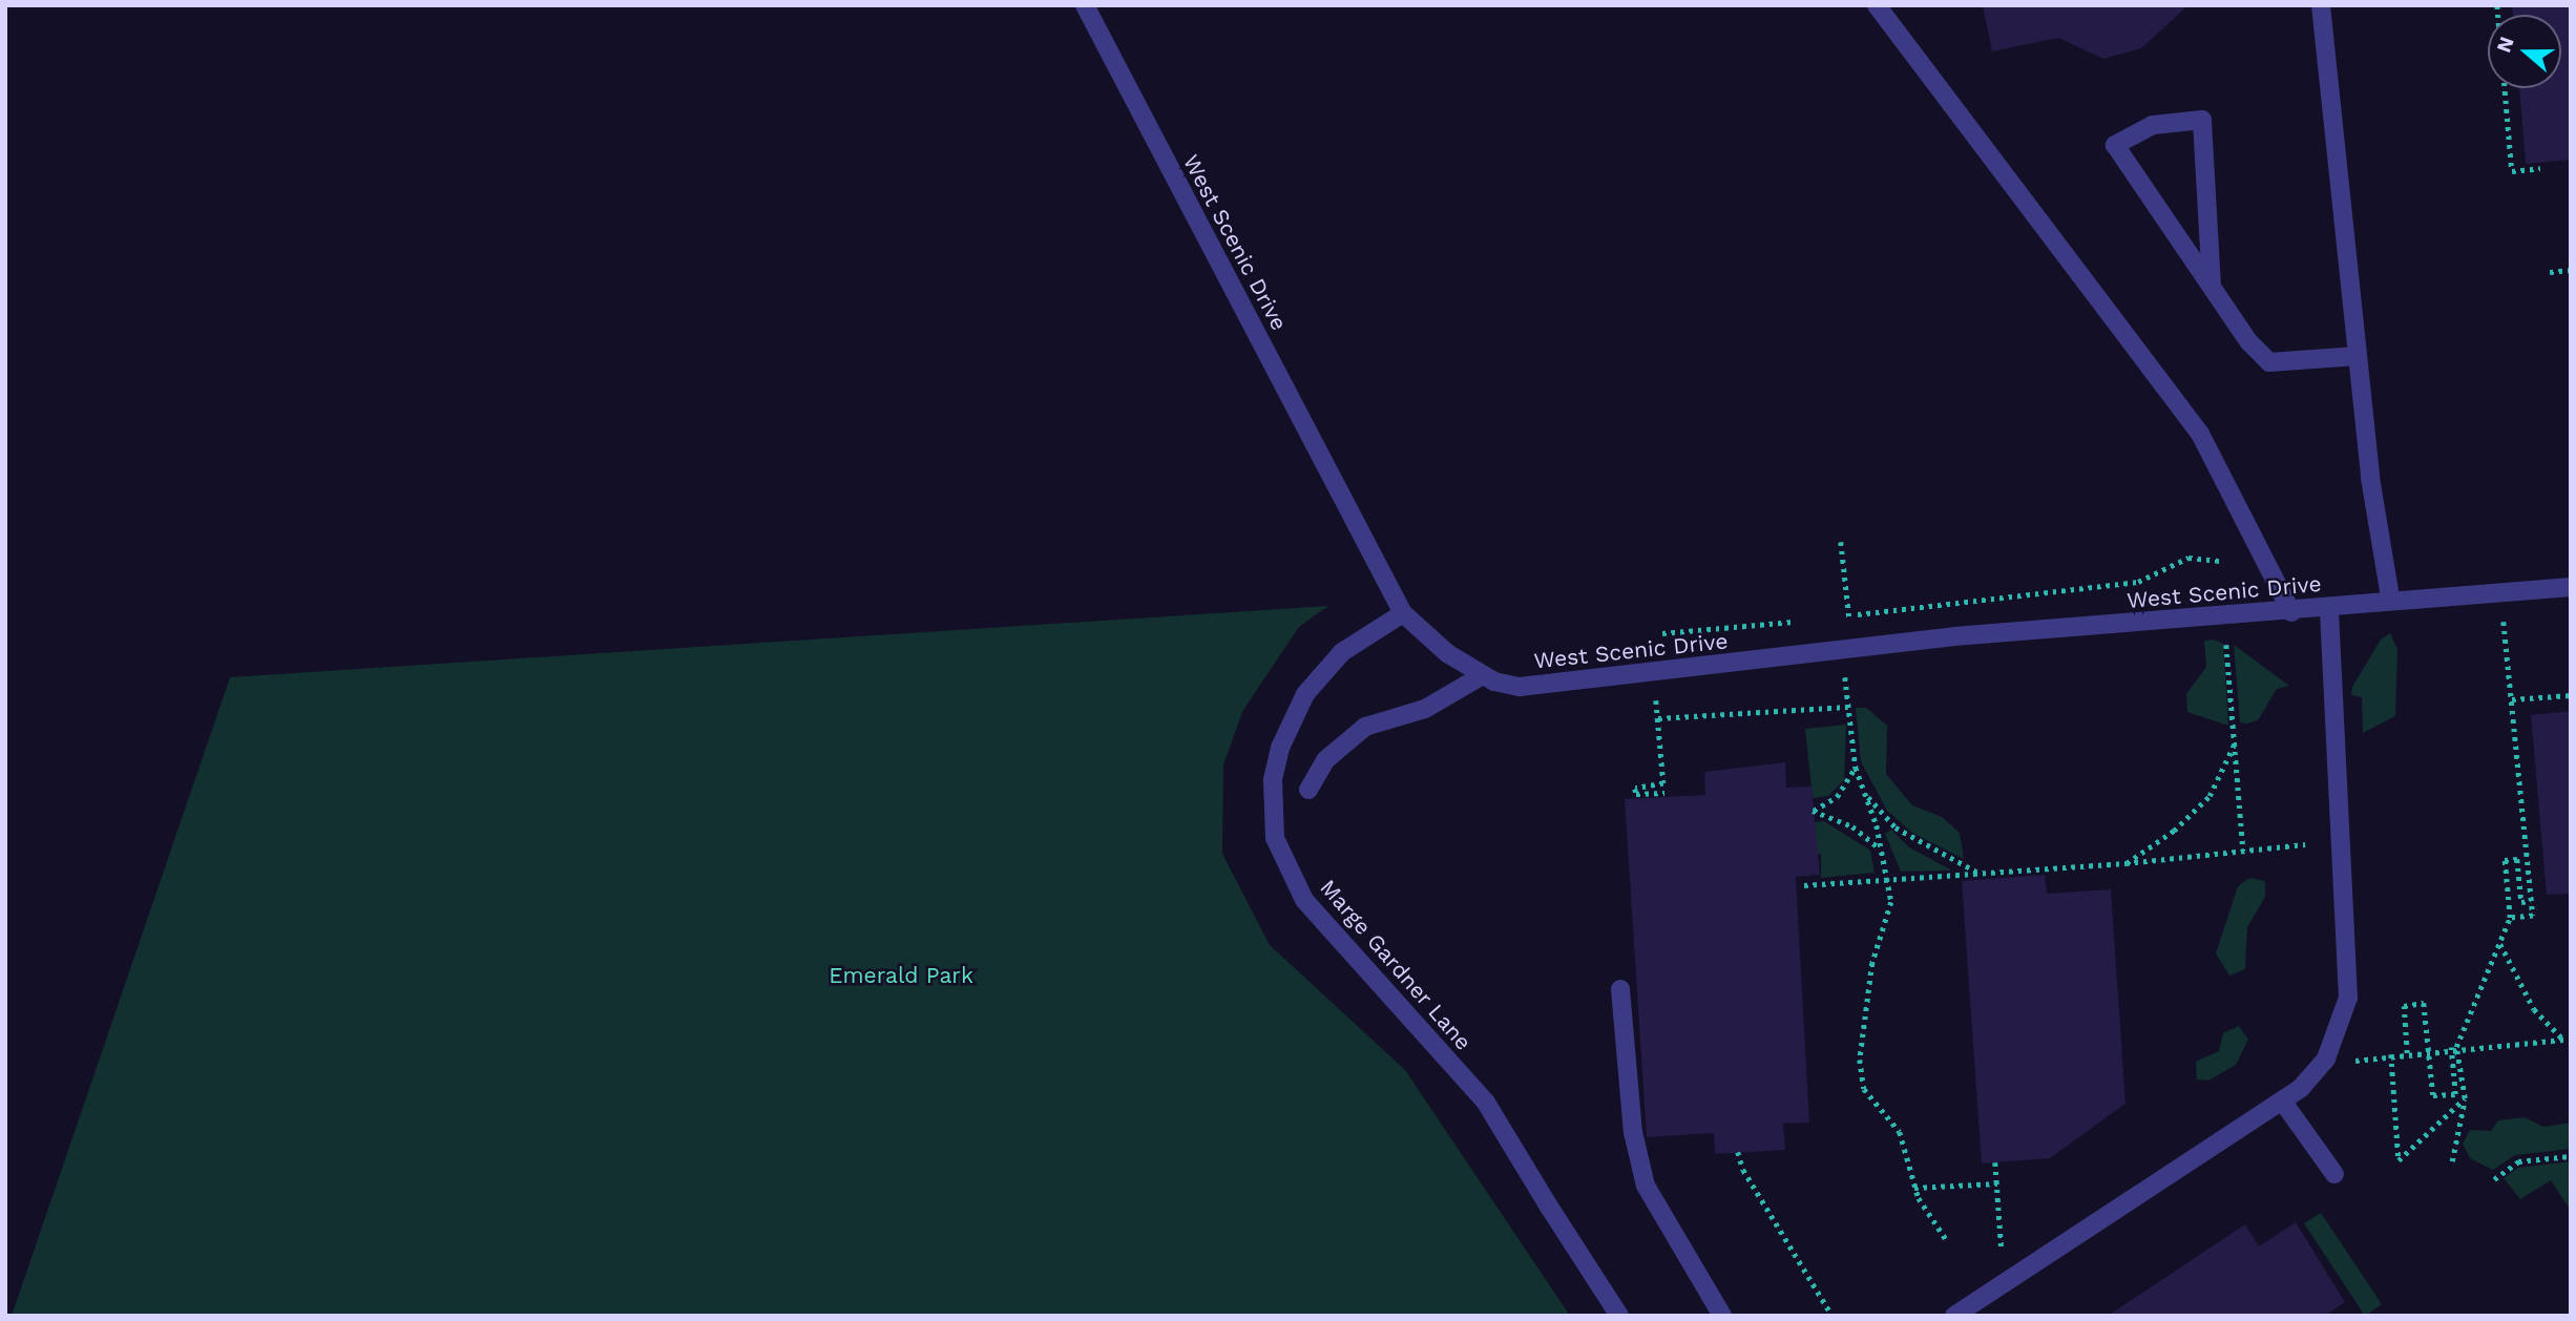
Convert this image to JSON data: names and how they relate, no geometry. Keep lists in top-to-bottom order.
{
  "streets": {
    "street": ["West Scenic Drive", "Marge Gardner Lane"]
  },
  "crossings": [
    ["West Scenic Drive", "Marge Gardner Lane"]
  ],
  "parks": ["Emerald Park"],
  "north": "left"
}
